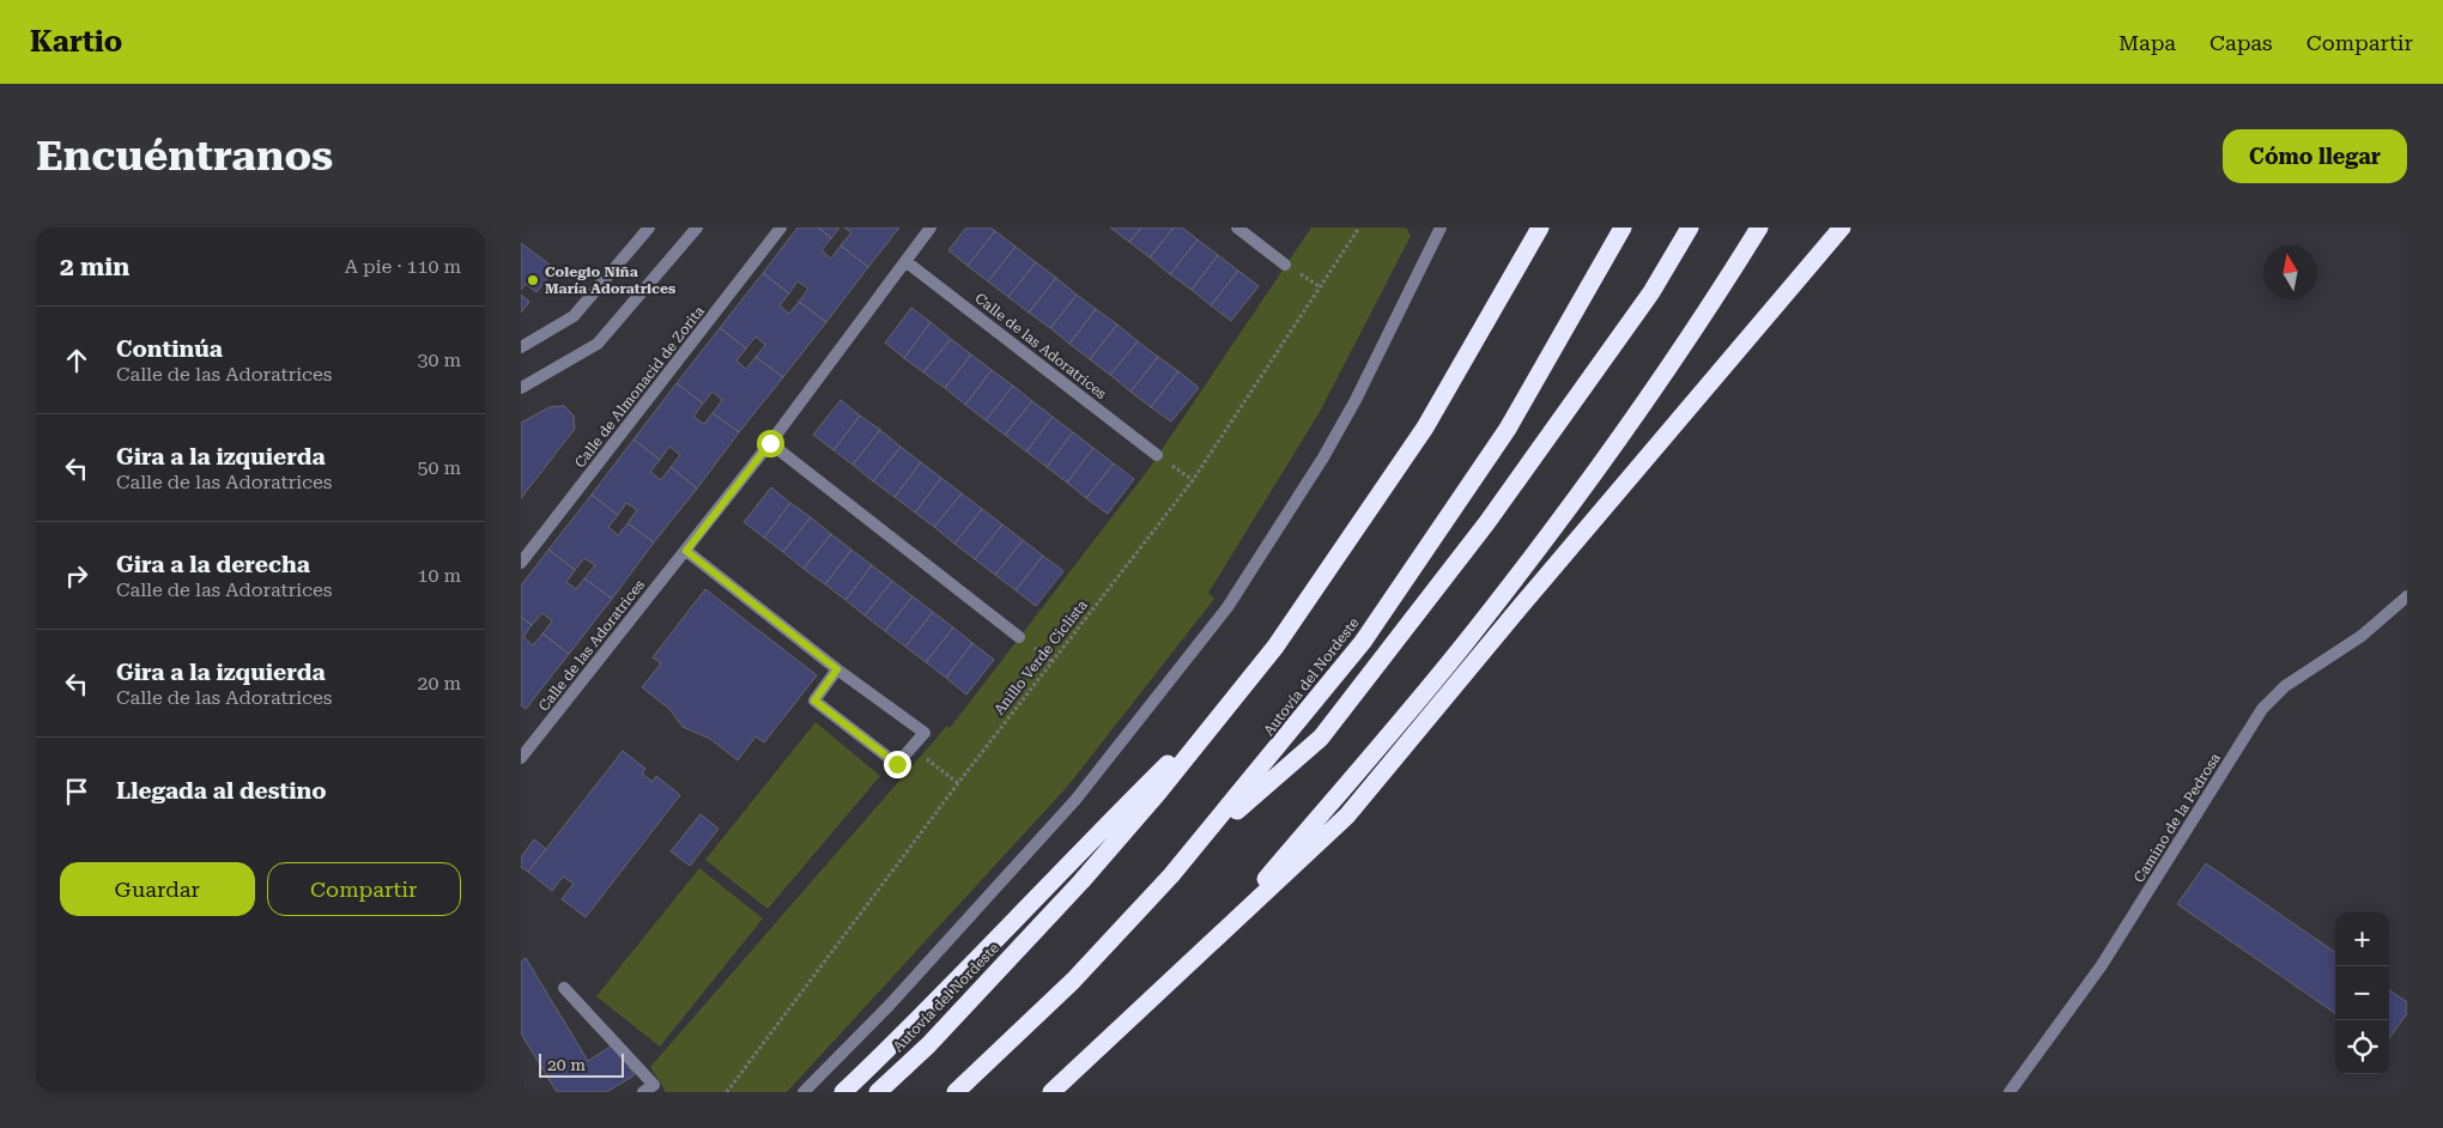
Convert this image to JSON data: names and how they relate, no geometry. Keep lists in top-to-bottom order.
{
  "streets": {
    "highway": ["Autovía del Nordeste"],
    "street": ["Calle de las Adoratrices", "Calle de Almonacid de Zorita", "Camino de la Pedrosa"],
    "path": ["Anillo Verde Ciclista"]
  },
  "places": ["Colegio Niña María Adoratrices"],
  "scale_bar": "20 m",
  "north": "top",
  "page": {
    "header": "Kartio",
    "nav": ["Mapa", "Capas", "Compartir"],
    "buttons": [
      "Cómo llegar",
      ["Guardar", "Compartir"]
    ],
    "title": "Encuéntranos",
    "heading": ["2 min", "A pie · 110 m"],
    "list": [
      ["Continúa", "Calle de las Adoratrices", "30 m"],
      ["Gira a la izquierda", "Calle de las Adoratrices", "50 m"],
      ["Gira a la derecha", "Calle de las Adoratrices", "10 m"],
      ["Gira a la izquierda", "Calle de las Adoratrices", "20 m"],
      "Llegada al destino"
    ],
    "map_buttons": ["+", "−"],
    "scale": "20 m"
  }
}
